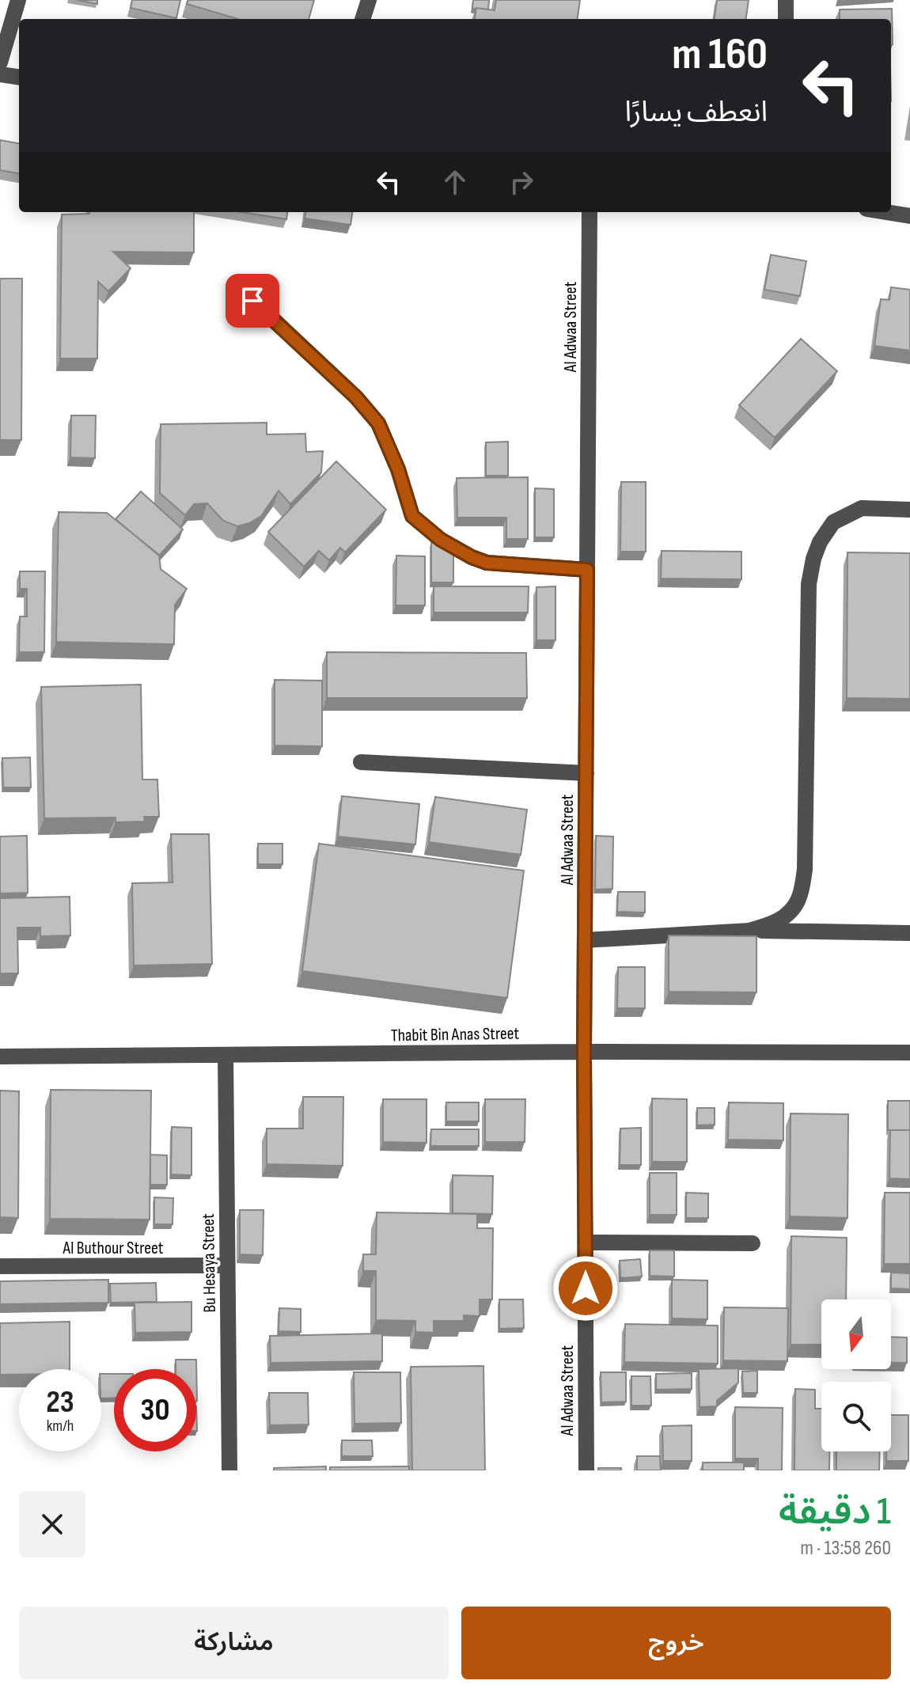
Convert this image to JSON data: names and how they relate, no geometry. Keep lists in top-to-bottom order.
{
  "streets": {
    "street": [
      "Al Adwaa Street",
      "Thabit Bin Anas Street",
      "Al Buthour Street",
      "Bu Hesaya Street"
    ]
  },
  "crossings": [
    ["Al Adwaa Street", "Thabit Bin Anas Street"],
    ["Thabit Bin Anas Street", "Bu Hesaya Street"],
    ["Al Buthour Street", "Bu Hesaya Street"]
  ],
  "north": "bottom",
  "page": {
    "turn": ["160 m", "انعطف يسارًا"],
    "speed": "23 km/h",
    "limit": "30",
    "heading": ["1 دقيقة", "260 m · 13:58"],
    "buttons": ["خروج", "مشاركة"]
  }
}
